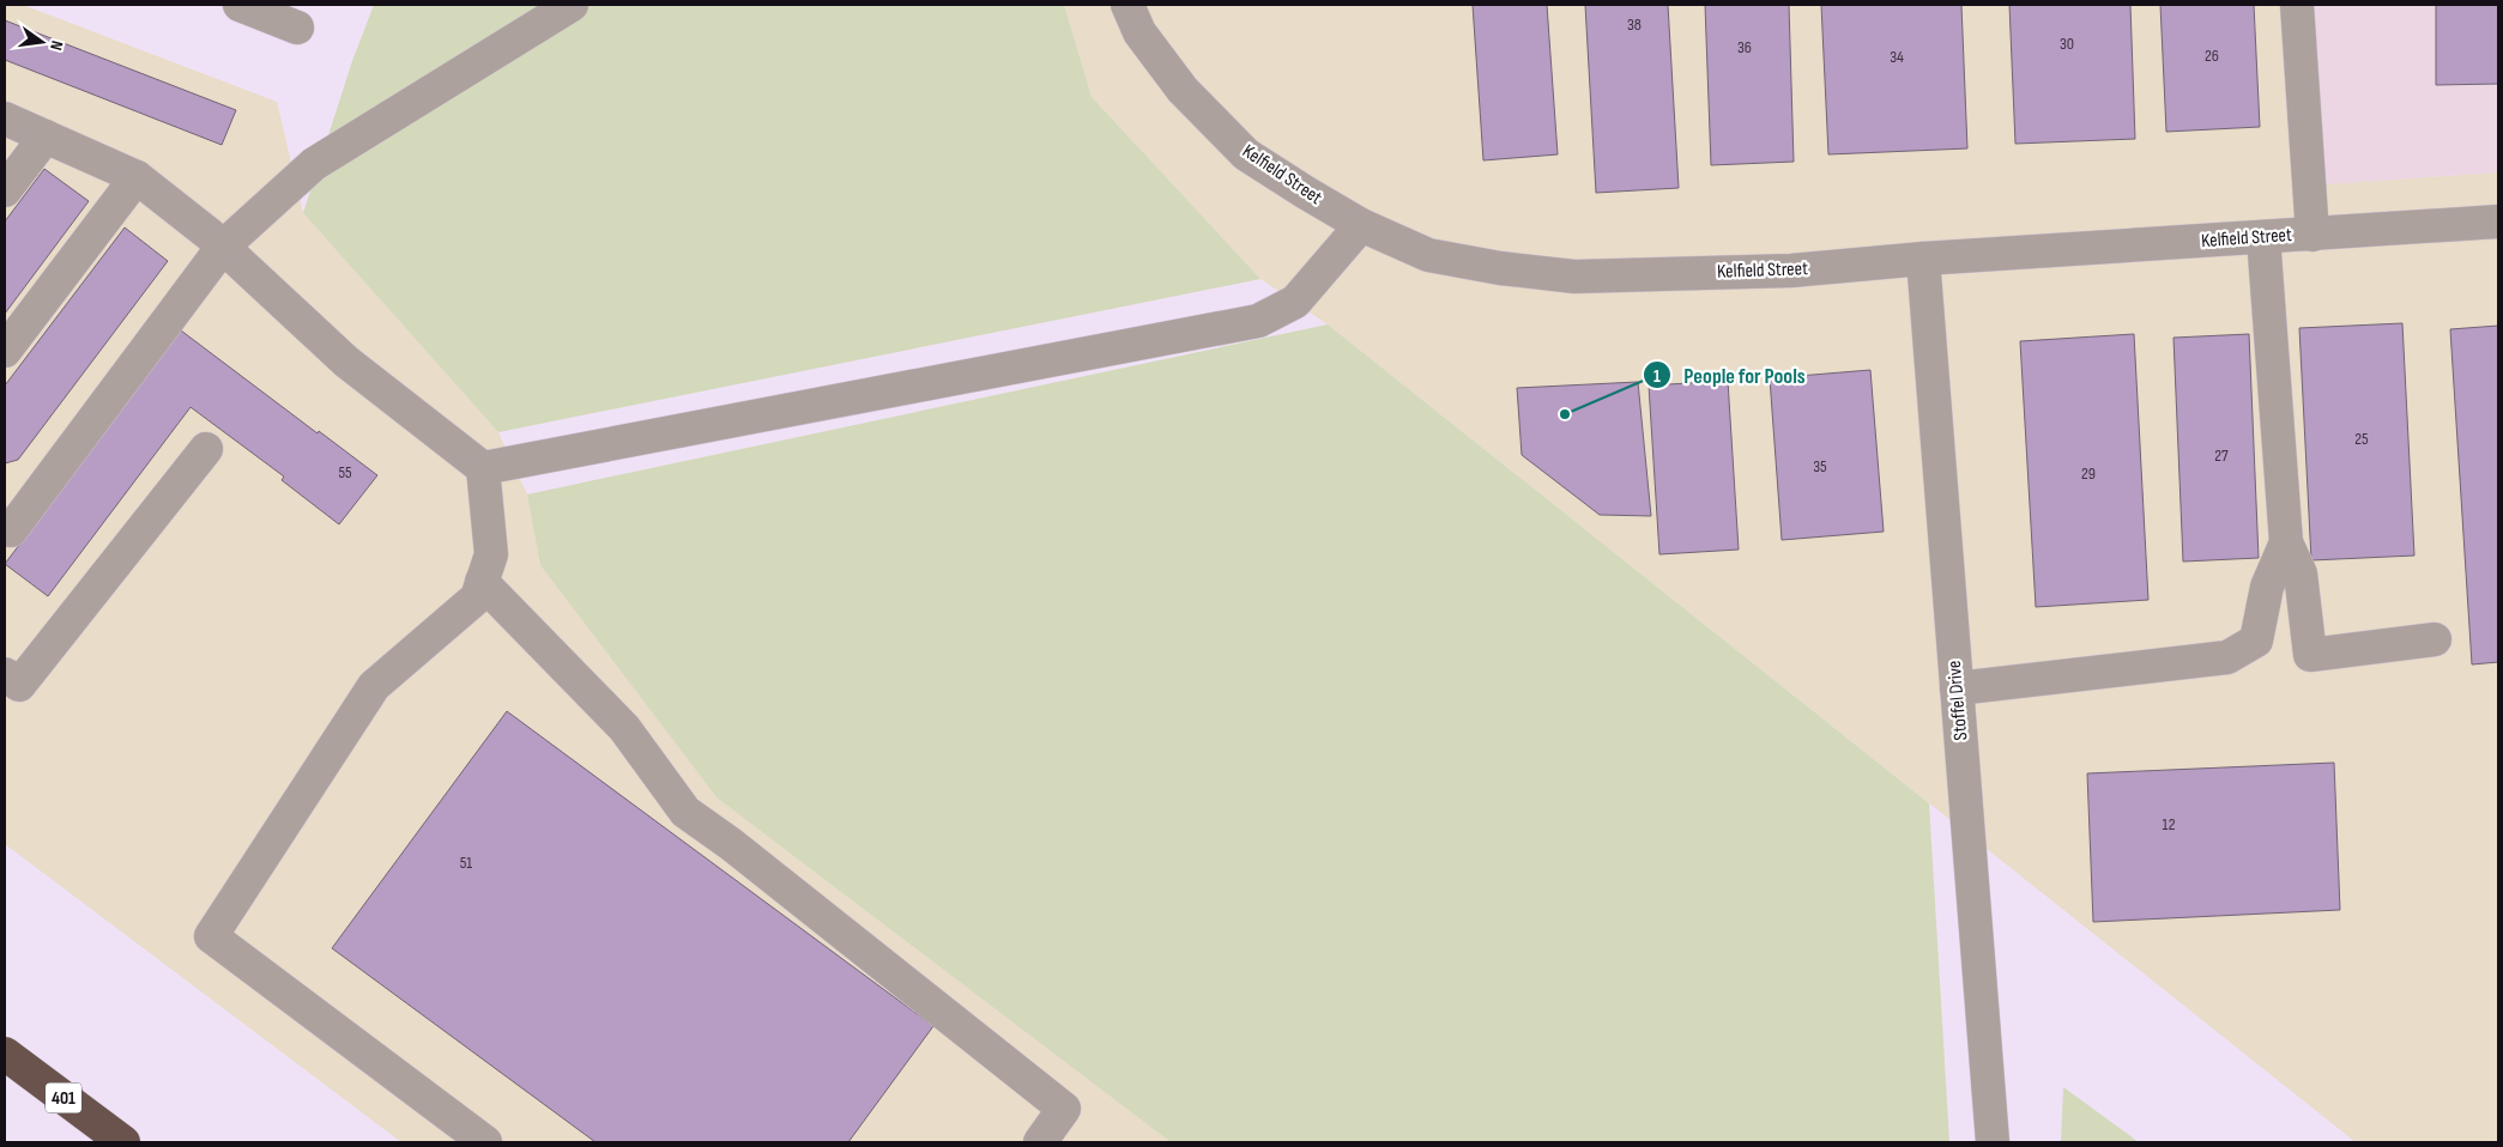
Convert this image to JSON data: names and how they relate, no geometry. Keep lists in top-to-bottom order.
{
  "streets": {
    "highway": ["401"],
    "street": ["Kelfield Street", "Stoffel Drive"]
  },
  "crossings": [
    ["Kelfield Street", "Stoffel Drive"]
  ],
  "places": ["People for Pools"],
  "house_numbers": [
    "38",
    "30",
    "36",
    "26",
    "34",
    "25",
    "27",
    "35",
    "55",
    "29",
    "12",
    "51"
  ],
  "north": "right"
}
